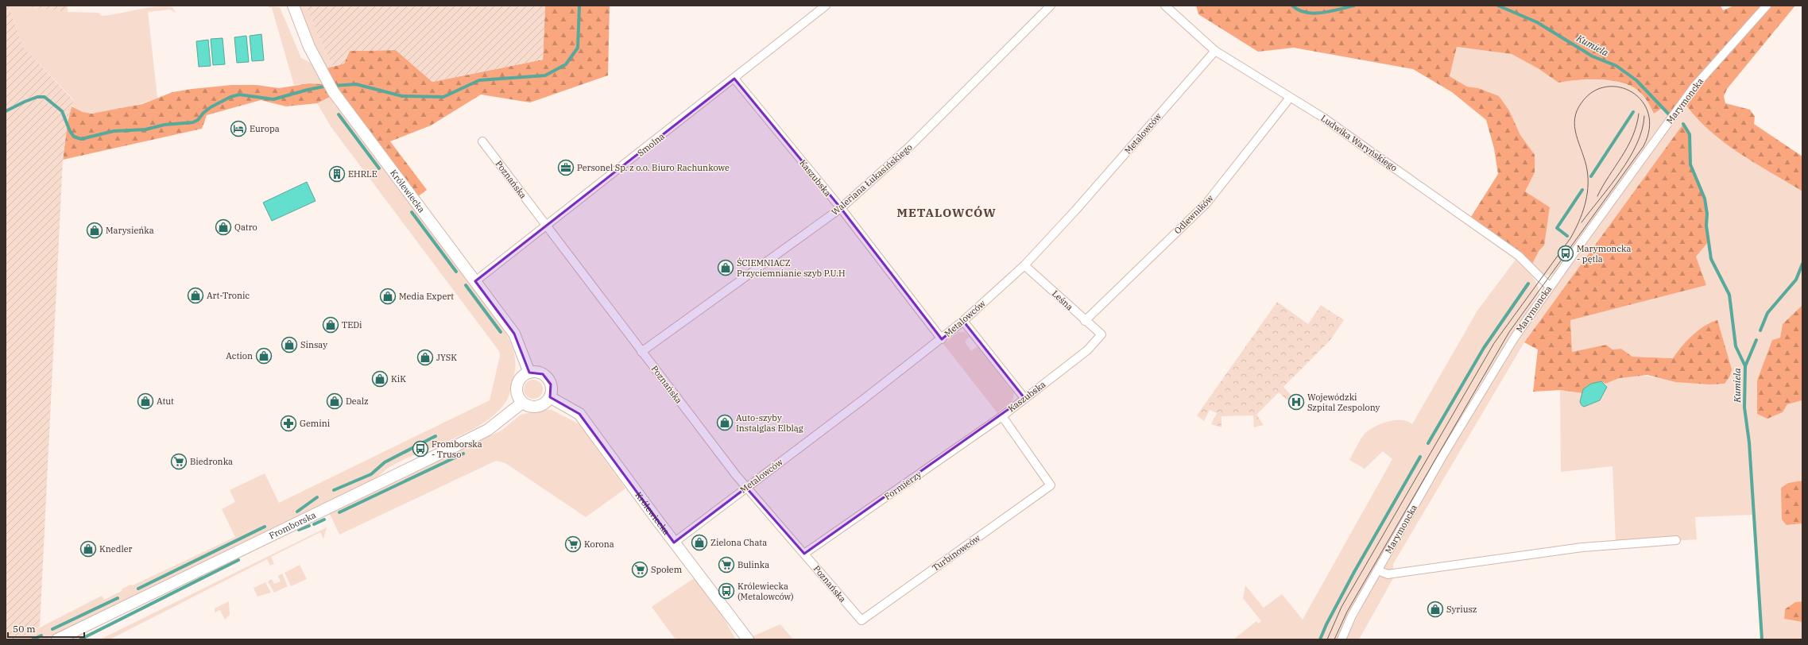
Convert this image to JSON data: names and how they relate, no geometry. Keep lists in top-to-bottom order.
{
  "streets": {
    "main road": ["Królewiecka", "Fromborska"],
    "street": [
      "Marymoncka",
      "Metalowców",
      "Ludwika Waryńskiego",
      "Smolna",
      "Kaszubska",
      "Poznańska",
      "Waleriana Łukasińskiego",
      "Odlewników",
      "Leśna",
      "Formierzy",
      "Turbinowców"
    ]
  },
  "crossings": [
    ["Marymoncka", "Ludwika Waryńskiego"],
    ["Metalowców", "Ludwika Waryńskiego"],
    ["Metalowców", "Kaszubska"],
    ["Metalowców", "Poznańska"],
    ["Metalowców", "Królewiecka"],
    ["Metalowców", "Leśna"],
    ["Ludwika Waryńskiego", "Odlewników"],
    ["Smolna", "Kaszubska"],
    ["Smolna", "Poznańska"],
    ["Smolna", "Królewiecka"],
    ["Kaszubska", "Waleriana Łukasińskiego"],
    ["Kaszubska", "Leśna"],
    ["Kaszubska", "Formierzy"],
    ["Kaszubska", "Turbinowców"],
    ["Poznańska", "Waleriana Łukasińskiego"],
    ["Poznańska", "Formierzy"],
    ["Poznańska", "Turbinowców"],
    ["Królewiecka", "Fromborska"],
    ["Odlewników", "Leśna"]
  ],
  "districts": ["METALOWCÓW"],
  "water": ["Kumiela"],
  "places": {
    "hotel": ["Europa"],
    "office": ["Personel Sp. z o.o. Biuro Rachunkowe"],
    "building": ["EHRLE"],
    "shop": [
      "Qatro",
      "Marysieńka",
      "ŚCIEMNIACZ Przyciemnianie szyb P.U.H",
      "Art-Tronic",
      "Media Expert",
      "TEDi",
      "Sinsay",
      "Action",
      "JYSK",
      "KiK",
      "Atut",
      "Dealz",
      "Auto-szyby Instalglas Elbląg",
      "Zielona Chata",
      "Knedler",
      "Syriusz"
    ],
    "bus stop": ["Marymoncka - pętla", "Fromborska - Truso", "Królewiecka (Metalowców)"],
    "hospital": ["Wojewódzki Szpital Zespolony"],
    "pharmacy": ["Gemini"],
    "supermarket": [
      "Biedronka",
      "Korona",
      "Bulinka",
      "Społem"
    ]
  },
  "scale_bar": "50 m"
}
